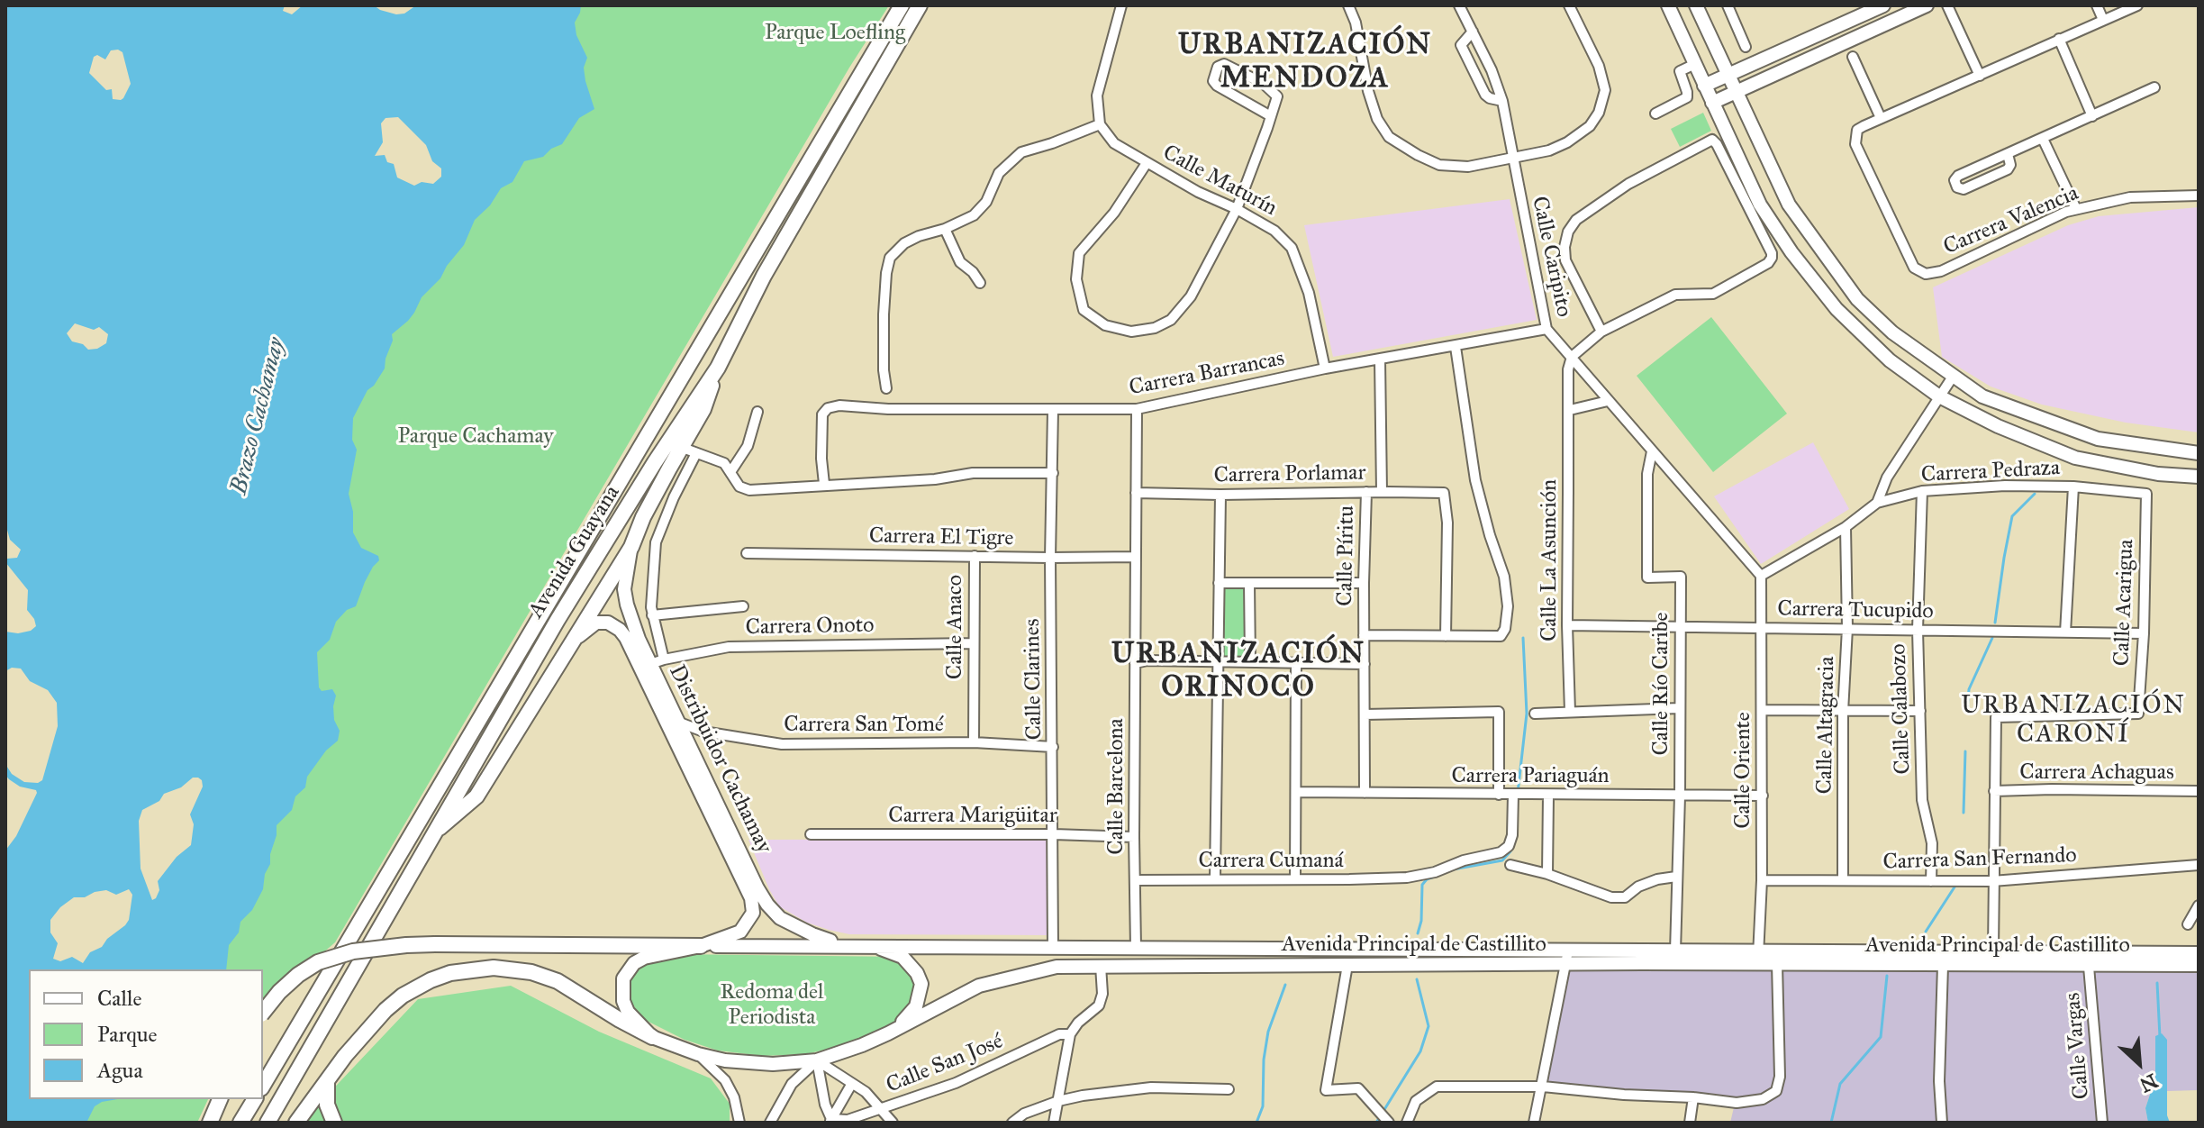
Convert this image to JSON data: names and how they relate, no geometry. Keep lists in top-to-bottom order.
{
  "streets": {
    "main road": ["Avenida Guayana", "Distribuidor Cachamay", "Avenida Principal de Castillito"],
    "street": [
      "Calle Maturín",
      "Carrera Valencia",
      "Calle Caripito",
      "Carrera Barrancas",
      "Carrera Pedraza",
      "Carrera Porlamar",
      "Carrera El Tigre",
      "Calle Píritu",
      "Calle La Asunción",
      "Calle Acarigua",
      "Carrera Tucupido",
      "Carrera Onoto",
      "Calle Anaco",
      "Calle Clarines",
      "Calle Río Caribe",
      "Calle Calabozo",
      "Carrera San Tomé",
      "Calle Altagracia",
      "Calle Oriente",
      "Carrera Achaguas",
      "Carrera Pariaguán",
      "Calle Barcelona",
      "Carrera Marigüitar",
      "Carrera San Fernando",
      "Carrera Cumaná",
      "Calle Vargas",
      "Calle San José"
    ]
  },
  "crossings": [
    ["Calle Maturín", "Carrera Barrancas"],
    ["Calle Caripito", "Carrera Barrancas"],
    ["Calle Caripito", "Carrera Pedraza"],
    ["Calle Caripito", "Calle La Asunción"],
    ["Calle Caripito", "Calle Río Caribe"],
    ["Calle Caripito", "Calle Oriente"],
    ["Carrera Barrancas", "Calle Clarines"],
    ["Carrera Barrancas", "Calle Barcelona"],
    ["Carrera Pedraza", "Calle Acarigua"],
    ["Carrera Pedraza", "Calle Calabozo"],
    ["Carrera Pedraza", "Calle Altagracia"],
    ["Carrera Pedraza", "Calle Oriente"],
    ["Carrera Porlamar", "Calle Píritu"],
    ["Carrera Porlamar", "Calle Barcelona"],
    ["Carrera El Tigre", "Calle Anaco"],
    ["Carrera El Tigre", "Calle Clarines"],
    ["Carrera El Tigre", "Calle Barcelona"],
    ["Avenida Guayana", "Distribuidor Cachamay"],
    ["Calle Píritu", "Carrera Pariaguán"],
    ["Calle La Asunción", "Carrera Tucupido"],
    ["Calle Acarigua", "Carrera Tucupido"],
    ["Calle Acarigua", "Carrera Achaguas"],
    ["Carrera Tucupido", "Calle Río Caribe"],
    ["Carrera Tucupido", "Calle Calabozo"],
    ["Carrera Tucupido", "Calle Altagracia"],
    ["Carrera Tucupido", "Calle Oriente"],
    ["Carrera Onoto", "Calle Anaco"],
    ["Carrera Onoto", "Distribuidor Cachamay"],
    ["Calle Anaco", "Carrera San Tomé"],
    ["Calle Clarines", "Carrera San Tomé"],
    ["Calle Clarines", "Carrera Marigüitar"],
    ["Calle Clarines", "Avenida Principal de Castillito"],
    ["Calle Río Caribe", "Carrera Pariaguán"],
    ["Calle Río Caribe", "Avenida Principal de Castillito"],
    ["Calle Calabozo", "Carrera San Fernando"],
    ["Carrera San Tomé", "Distribuidor Cachamay"],
    ["Calle Altagracia", "Carrera San Fernando"],
    ["Distribuidor Cachamay", "Avenida Principal de Castillito"],
    ["Calle Oriente", "Carrera Pariaguán"],
    ["Calle Oriente", "Carrera San Fernando"],
    ["Calle Oriente", "Avenida Principal de Castillito"],
    ["Carrera Pariaguán", "Carrera Cumaná"],
    ["Calle Barcelona", "Carrera Marigüitar"],
    ["Calle Barcelona", "Carrera Cumaná"],
    ["Calle Barcelona", "Avenida Principal de Castillito"],
    ["Avenida Principal de Castillito", "Calle Vargas"]
  ],
  "districts": ["URBANIZACIÓN MENDOZA", "URBANIZACIÓN ORINOCO", "URBANIZACIÓN CARONÍ"],
  "water": ["Brazo Cachamay"],
  "parks": ["Parque Loefling", "Parque Cachamay", "Redoma del Periodista"],
  "legend": ["Calle", "Parque", "Agua"],
  "north": "bottom right"
}
